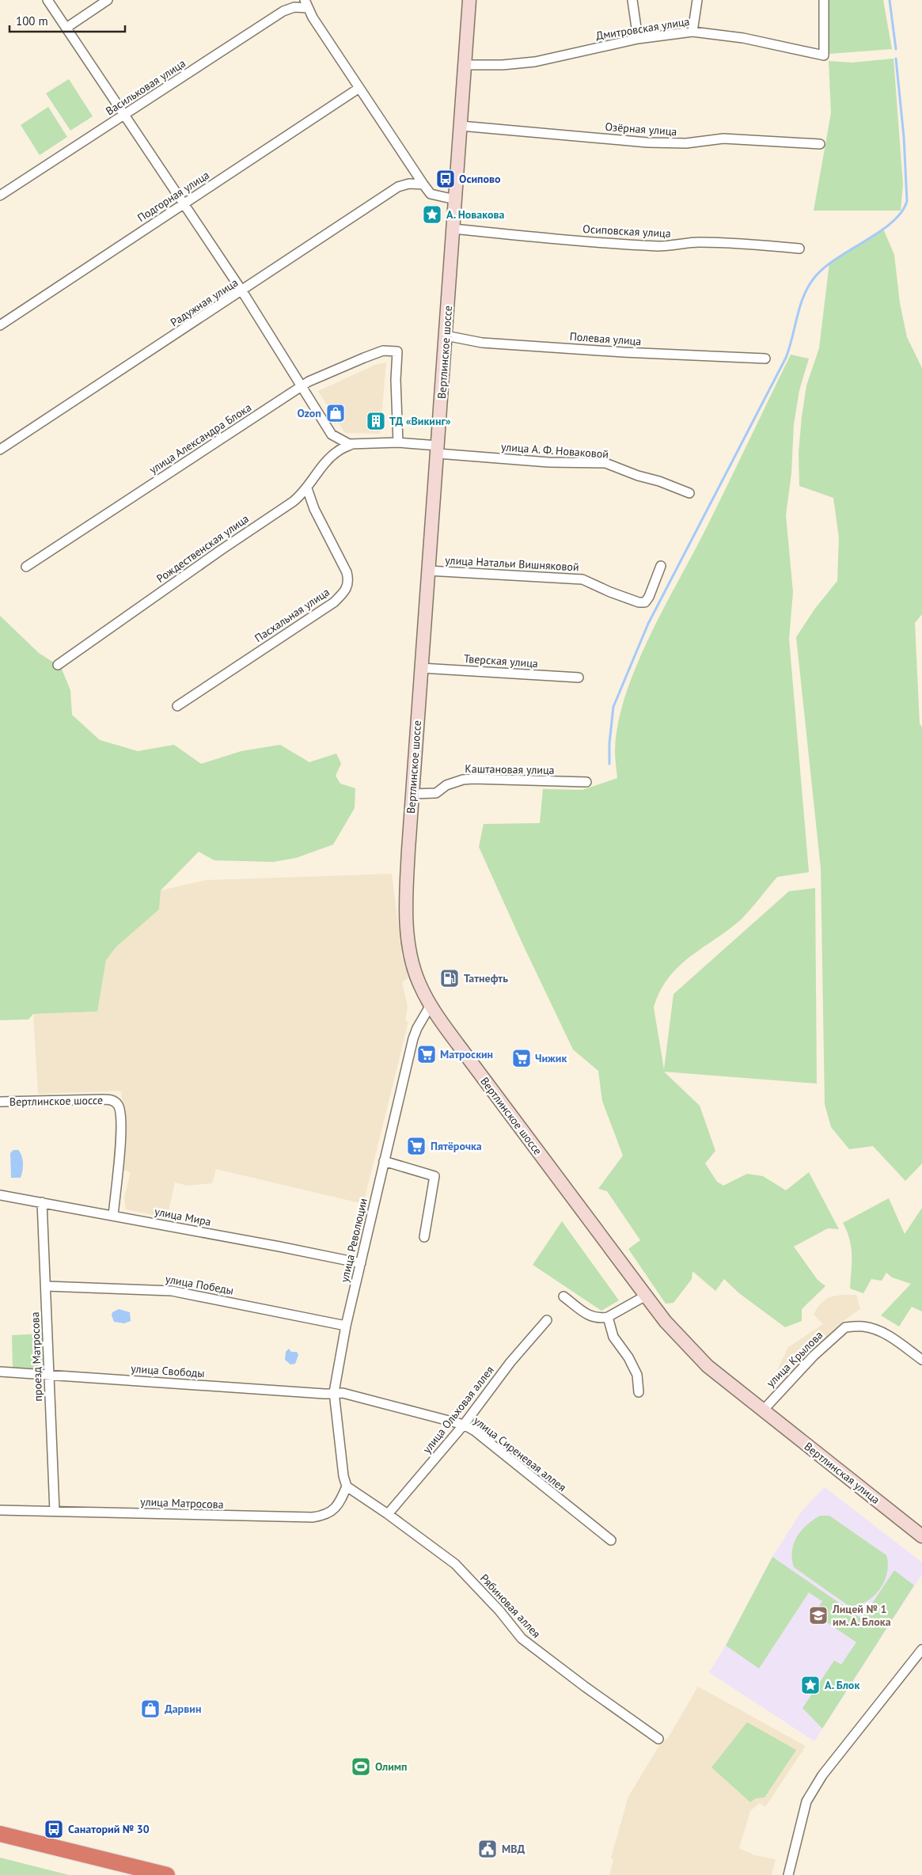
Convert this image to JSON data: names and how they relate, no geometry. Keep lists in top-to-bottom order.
{
  "streets": {
    "main road": ["Вертлинское шоссе", "Вертлинская улица"],
    "street": [
      "Дмитровская улица",
      "Васильковая улица",
      "Озёрная улица",
      "Подгорная улица",
      "Осиповская улица",
      "Радужная улица",
      "Полевая улица",
      "улица Александра Блока",
      "улица А. Ф. Новаковой",
      "Рождественская улица",
      "улица Натальи Вишняковой",
      "Пасхальная улица",
      "Тверская улица",
      "Каштановая улица",
      "улица Мира",
      "улица Революции",
      "улица Победы",
      "проезд Матросова",
      "улица Крылова",
      "улица Свободы",
      "улица Ольховая аллея",
      "улица Сиреневая аллея",
      "улица Матросова",
      "Рябиновая аллея"
    ]
  },
  "crossings": [
    ["Дмитровская улица", "Вертлинское шоссе"],
    ["Озёрная улица", "Вертлинское шоссе"],
    ["Осиповская улица", "Вертлинское шоссе"],
    ["Полевая улица", "Вертлинское шоссе"],
    ["Вертлинское шоссе", "улица А. Ф. Новаковой"],
    ["Вертлинское шоссе", "улица Натальи Вишняковой"],
    ["Вертлинское шоссе", "Тверская улица"],
    ["Вертлинское шоссе", "Каштановая улица"],
    ["Вертлинское шоссе", "улица Мира"],
    ["Вертлинское шоссе", "улица Революции"],
    ["Вертлинское шоссе", "улица Крылова"],
    ["Вертлинское шоссе", "Вертлинская улица"],
    ["улица Александра Блока", "улица А. Ф. Новаковой"],
    ["улица А. Ф. Новаковой", "Рождественская улица"],
    ["Рождественская улица", "Пасхальная улица"],
    ["улица Мира", "улица Революции"],
    ["улица Мира", "проезд Матросова"],
    ["улица Революции", "улица Победы"],
    ["улица Революции", "улица Свободы"],
    ["улица Революции", "улица Сиреневая аллея"],
    ["улица Революции", "улица Матросова"],
    ["улица Революции", "Рябиновая аллея"],
    ["улица Победы", "проезд Матросова"],
    ["проезд Матросова", "улица Свободы"],
    ["проезд Матросова", "улица Матросова"],
    ["улица Крылова", "Вертлинская улица"],
    ["улица Свободы", "улица Сиреневая аллея"],
    ["улица Ольховая аллея", "улица Сиреневая аллея"],
    ["улица Ольховая аллея", "Рябиновая аллея"],
    ["улица Матросова", "Рябиновая аллея"]
  ],
  "places": {
    "bus stop": ["Осипово", "Санаторий № 30"],
    "place": ["А. Новакова", "А. Блок"],
    "shop": ["Ozon", "Дарвин"],
    "building": ["ТД «Викинг»"],
    "fuel station": ["Татнефть"],
    "supermarket": ["Матроскин", "Чижик", "Пятёрочка"],
    "school or university": ["Лицей № 1 им. А. Блока"],
    "sports": ["Олимп"],
    "public building": ["МВД"]
  },
  "scale_bar": "100 m"
}
